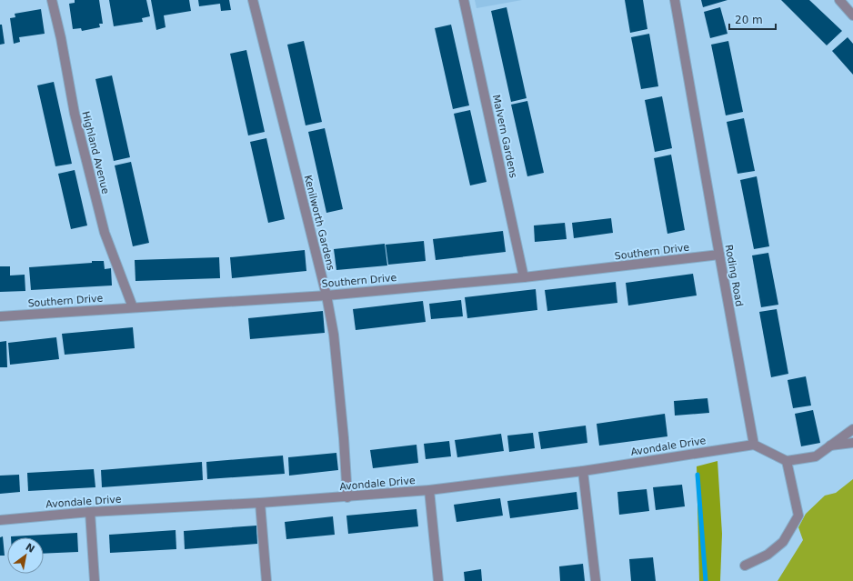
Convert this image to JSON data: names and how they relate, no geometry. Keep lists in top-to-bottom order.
{
  "streets": {
    "street": [
      "Malvern Gardens",
      "Highland Avenue",
      "Kenilworth Gardens",
      "Southern Drive",
      "Roding Road",
      "Avondale Drive"
    ]
  },
  "crossings": [
    ["Malvern Gardens", "Southern Drive"],
    ["Highland Avenue", "Southern Drive"],
    ["Kenilworth Gardens", "Southern Drive"],
    ["Kenilworth Gardens", "Avondale Drive"],
    ["Southern Drive", "Roding Road"],
    ["Roding Road", "Avondale Drive"]
  ],
  "scale_bar": "20 m",
  "north": "top right"
}
